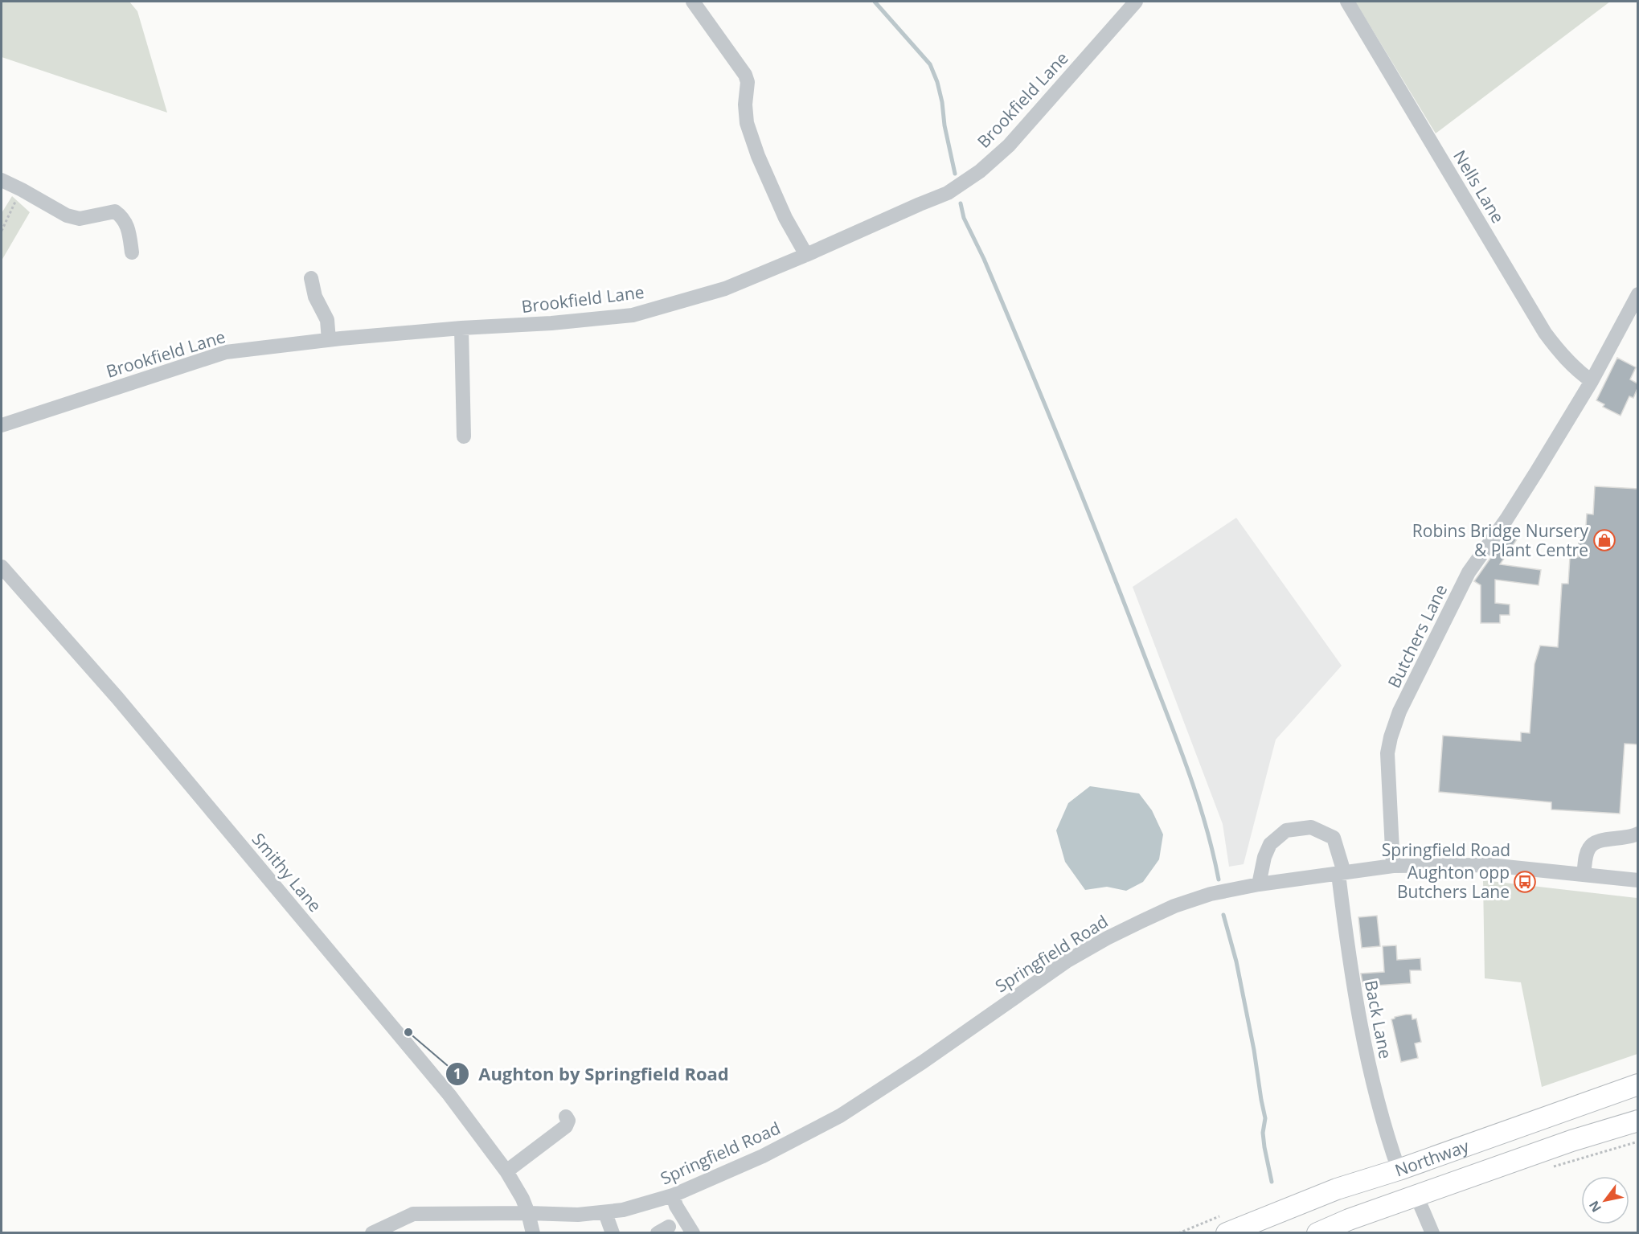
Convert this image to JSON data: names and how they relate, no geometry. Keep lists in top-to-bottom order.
{
  "streets": {
    "highway": ["Northway"],
    "street": [
      "Brookfield Lane",
      "Nells Lane",
      "Butchers Lane",
      "Springfield Road",
      "Smithy Lane",
      "Back Lane"
    ]
  },
  "crossings": [
    ["Nells Lane", "Butchers Lane"],
    ["Butchers Lane", "Springfield Road"],
    ["Springfield Road", "Smithy Lane"],
    ["Springfield Road", "Back Lane"],
    ["Back Lane", "Northway"]
  ],
  "places": {
    "shop": ["Robins Bridge Nursery & Plant Centre"],
    "bus stop": ["Aughton opp Butchers Lane"],
    "other": ["Aughton by Springfield Road"]
  },
  "north": "bottom left"
}
